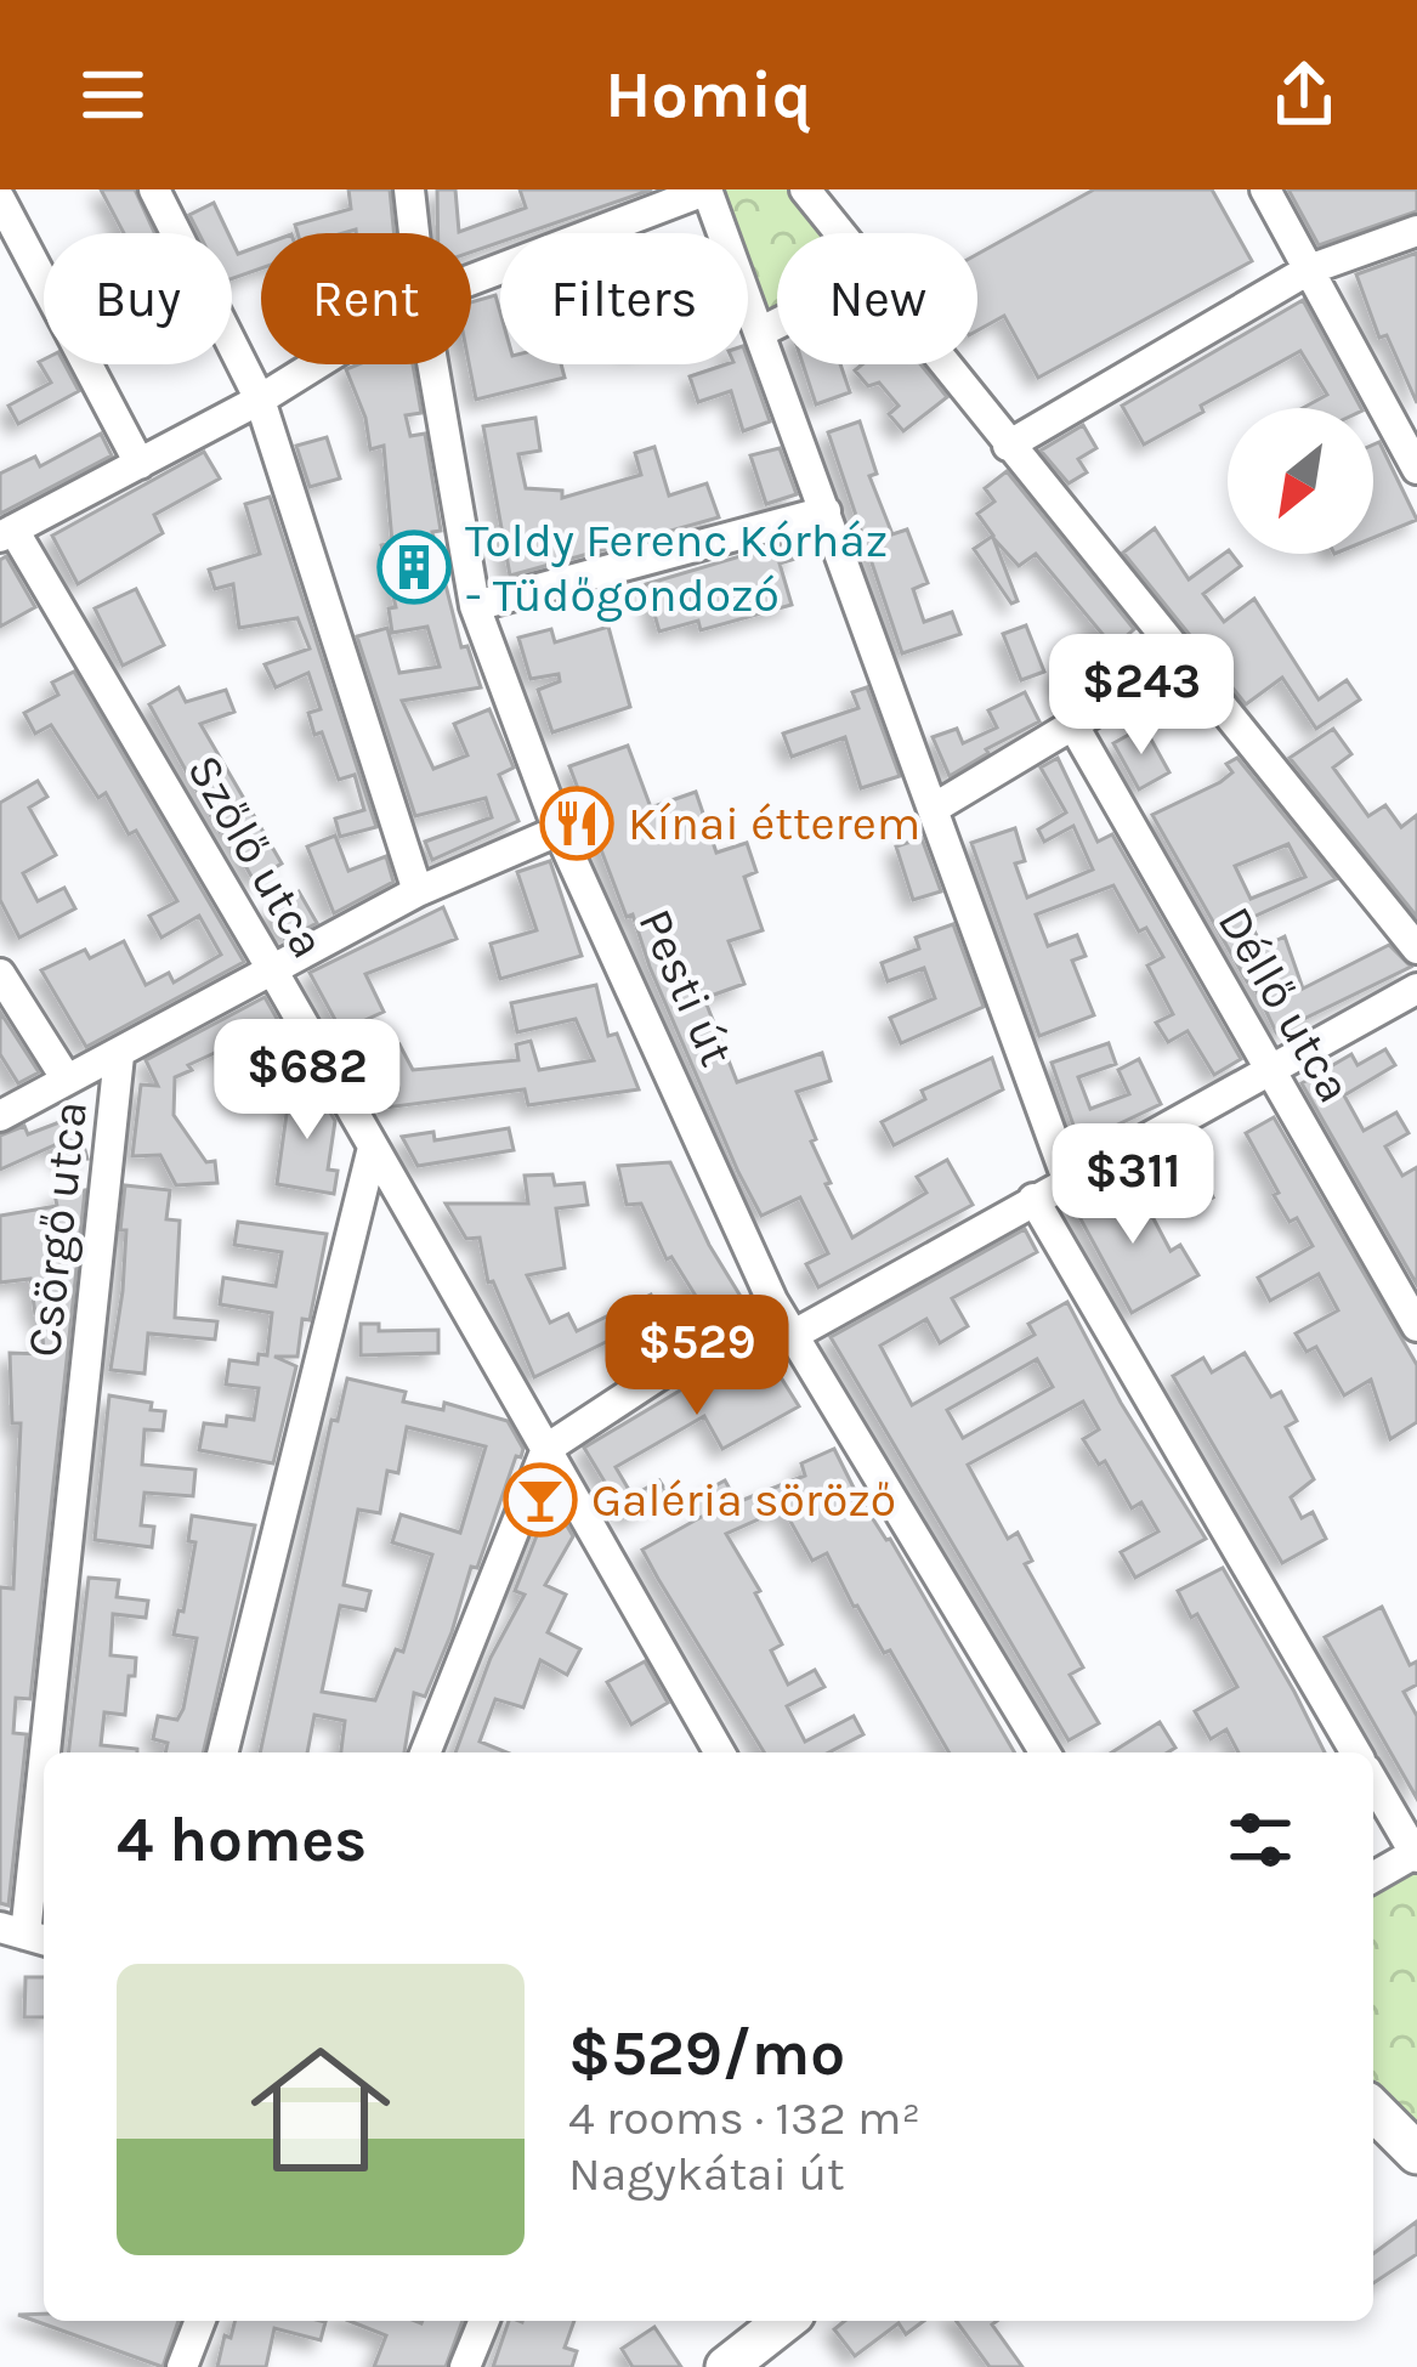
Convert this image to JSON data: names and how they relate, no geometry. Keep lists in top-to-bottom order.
{
  "streets": {
    "street": [
      "Szőlő utca",
      "Pesti út",
      "Déllő utca",
      "Csörgő utca"
    ]
  },
  "places": {
    "building": ["Toldy Ferenc Kórház - Tüdőgondozó"],
    "restaurant": ["Kínai étterem"],
    "bar": ["Galéria söröző"]
  },
  "north": "bottom left",
  "page": {
    "header": "Homiq",
    "chip": [
      "Buy",
      "Rent",
      "Filters",
      "New"
    ],
    "price": [
      "$243",
      "$682",
      "$311",
      "$529"
    ],
    "heading": "4 homes",
    "list": [
      {
        "name": "$529/mo",
        "note": "4 rooms · 132 m² · Nagykátai út"
      }
    ]
  }
}
